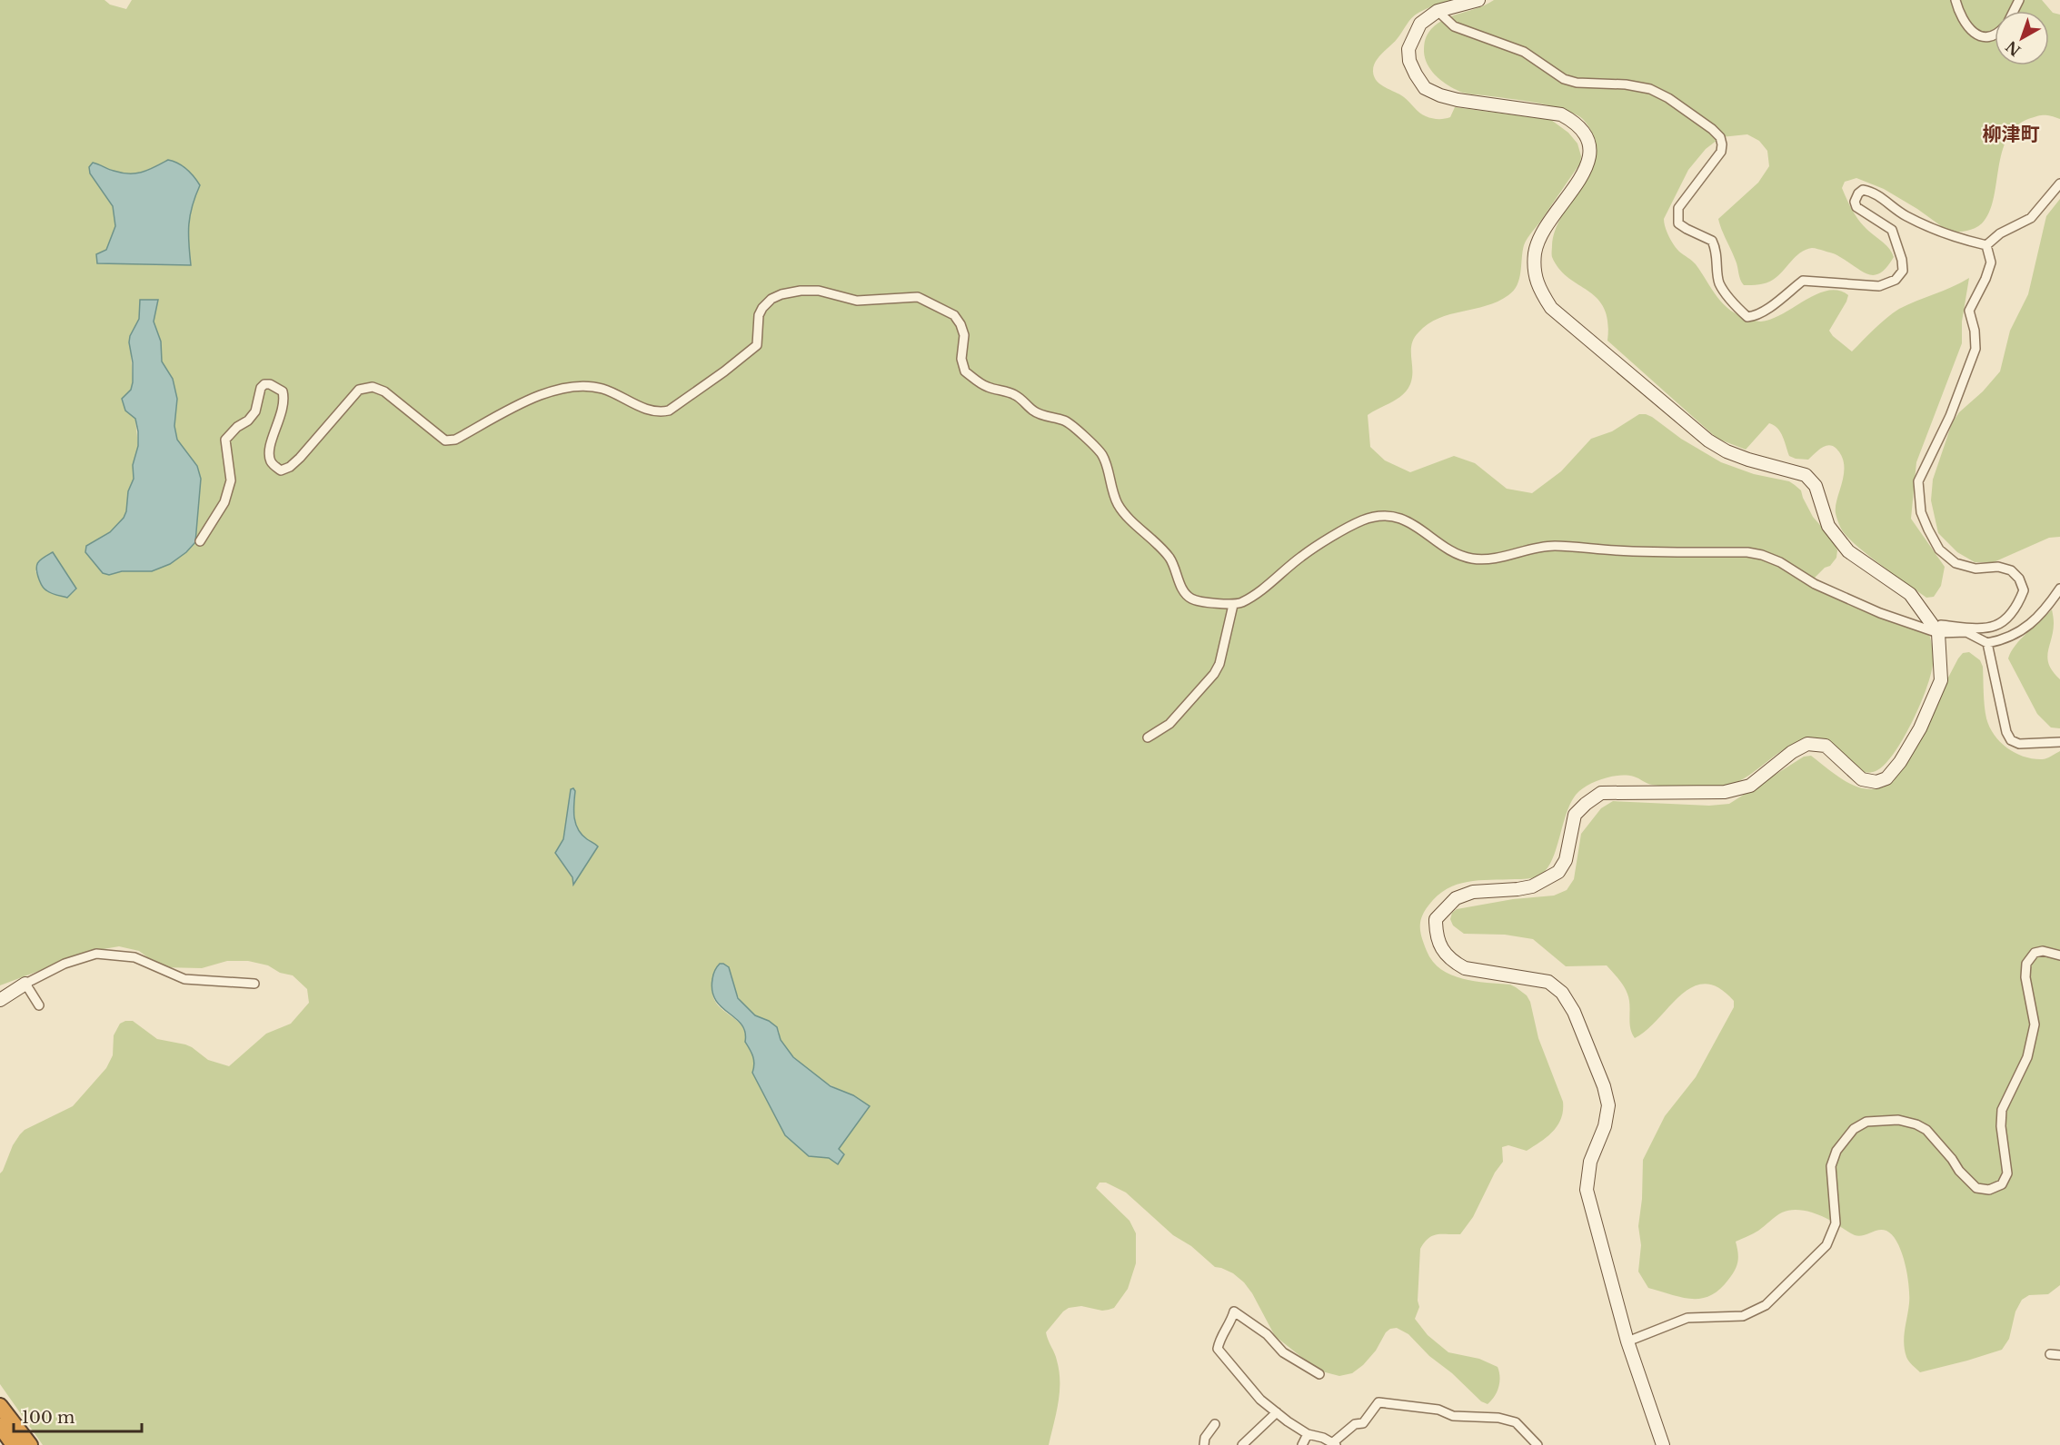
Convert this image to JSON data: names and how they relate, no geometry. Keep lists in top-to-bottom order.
{
  "districts": ["柳津町"],
  "scale_bar": "100 m",
  "north": "bottom left"
}
